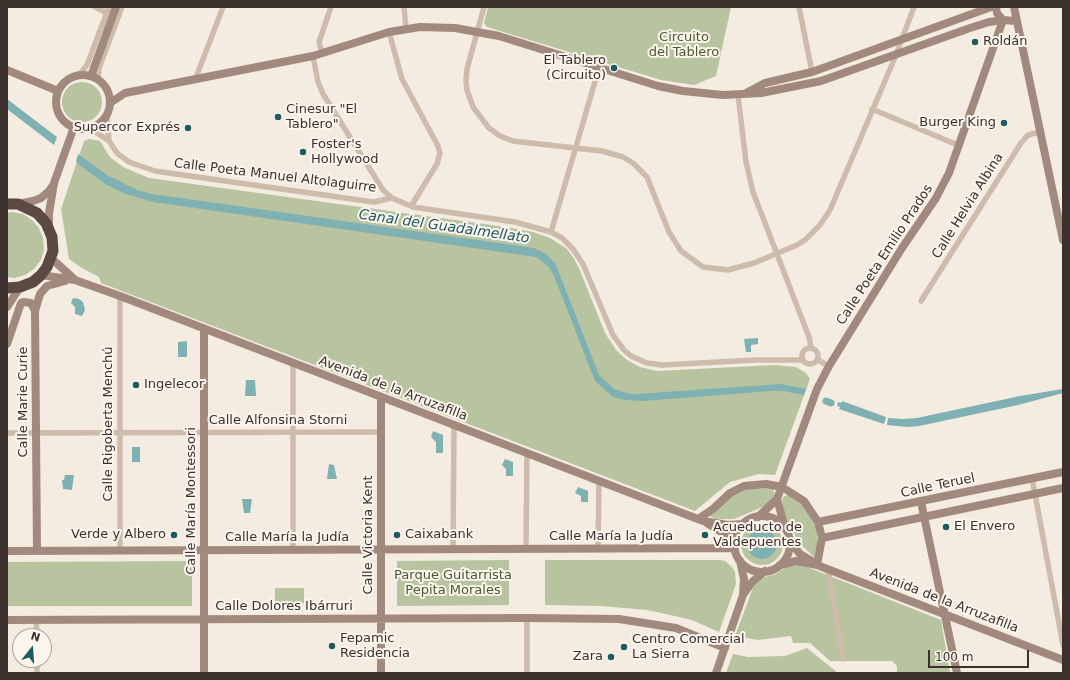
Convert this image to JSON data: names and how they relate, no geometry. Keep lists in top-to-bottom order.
{
  "streets": {
    "main road": [
      "Calle Poeta Emilio Prados",
      "Avenida de la Arruzafilla",
      "Calle Marie Curie",
      "Calle Teruel",
      "Calle María Montessori",
      "Calle Victoria Kent",
      "Calle María la Judía",
      "Calle Dolores Ibárruri"
    ],
    "street": [
      "Calle Poeta Manuel Altolaguirre",
      "Calle Helvia Albina",
      "Calle Alfonsina Storni",
      "Calle Rigoberta Menchú"
    ]
  },
  "crossings": [
    ["Avenida de la Arruzafilla", "Calle Marie Curie"],
    ["Avenida de la Arruzafilla", "Calle Rigoberta Menchú"],
    ["Avenida de la Arruzafilla", "Calle María Montessori"],
    ["Avenida de la Arruzafilla", "Calle Victoria Kent"],
    ["Avenida de la Arruzafilla", "Calle María la Judía"],
    ["Calle Marie Curie", "Calle Alfonsina Storni"],
    ["Calle Marie Curie", "Calle María la Judía"],
    ["Calle Alfonsina Storni", "Calle Rigoberta Menchú"],
    ["Calle Alfonsina Storni", "Calle María Montessori"],
    ["Calle Alfonsina Storni", "Calle Victoria Kent"],
    ["Calle Rigoberta Menchú", "Calle María la Judía"],
    ["Calle María Montessori", "Calle María la Judía"],
    ["Calle María Montessori", "Calle Dolores Ibárruri"],
    ["Calle Victoria Kent", "Calle María la Judía"],
    ["Calle Victoria Kent", "Calle Dolores Ibárruri"]
  ],
  "water": ["Canal del Guadalmellato"],
  "parks": ["Circuito del Tablero", "Parque Guitarrista Pepita Morales"],
  "places": [
    "Roldán",
    "El Tablero (Circuito)",
    "Cinesur \"El Tablero\"",
    "Burger King",
    "Supercor Exprés",
    "Foster's Hollywood",
    "Ingelecor",
    "El Envero",
    "Verde y Albero",
    "Caixabank",
    "Acueducto de Valdepuentes",
    "Fepamic Residencia",
    "Centro Comercial La Sierra",
    "Zara"
  ],
  "scale_bar": "100 m",
  "north": "top"
}
